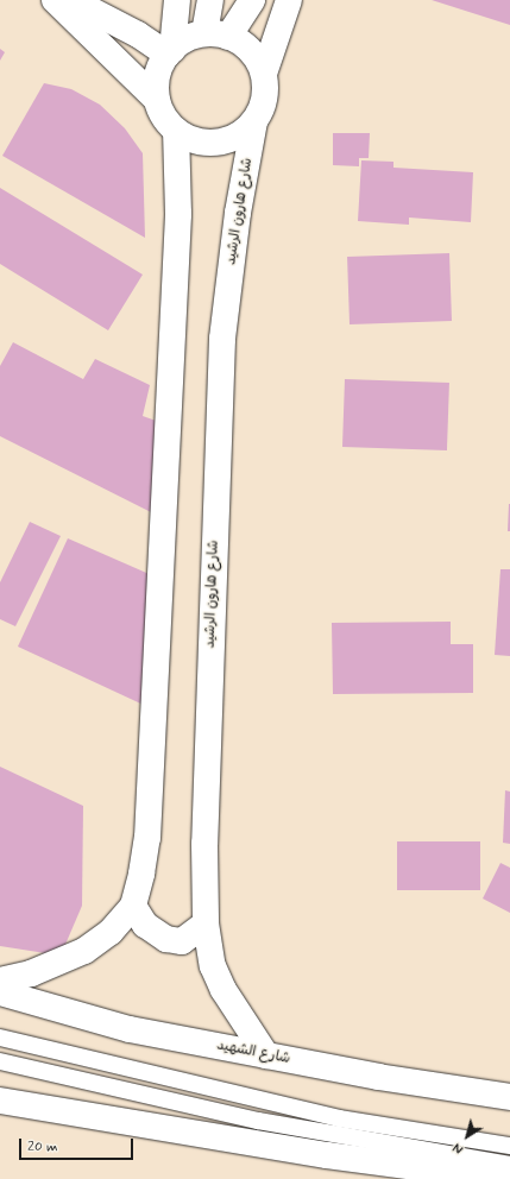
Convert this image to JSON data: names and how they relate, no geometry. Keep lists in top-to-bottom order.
{
  "streets": {
    "main road": ["شارع هارون الرشيد", "شارع الشهيد"]
  },
  "crossings": [
    ["شارع هارون الرشيد", "شارع الشهيد"]
  ],
  "scale_bar": "20 m",
  "north": "bottom left"
}
